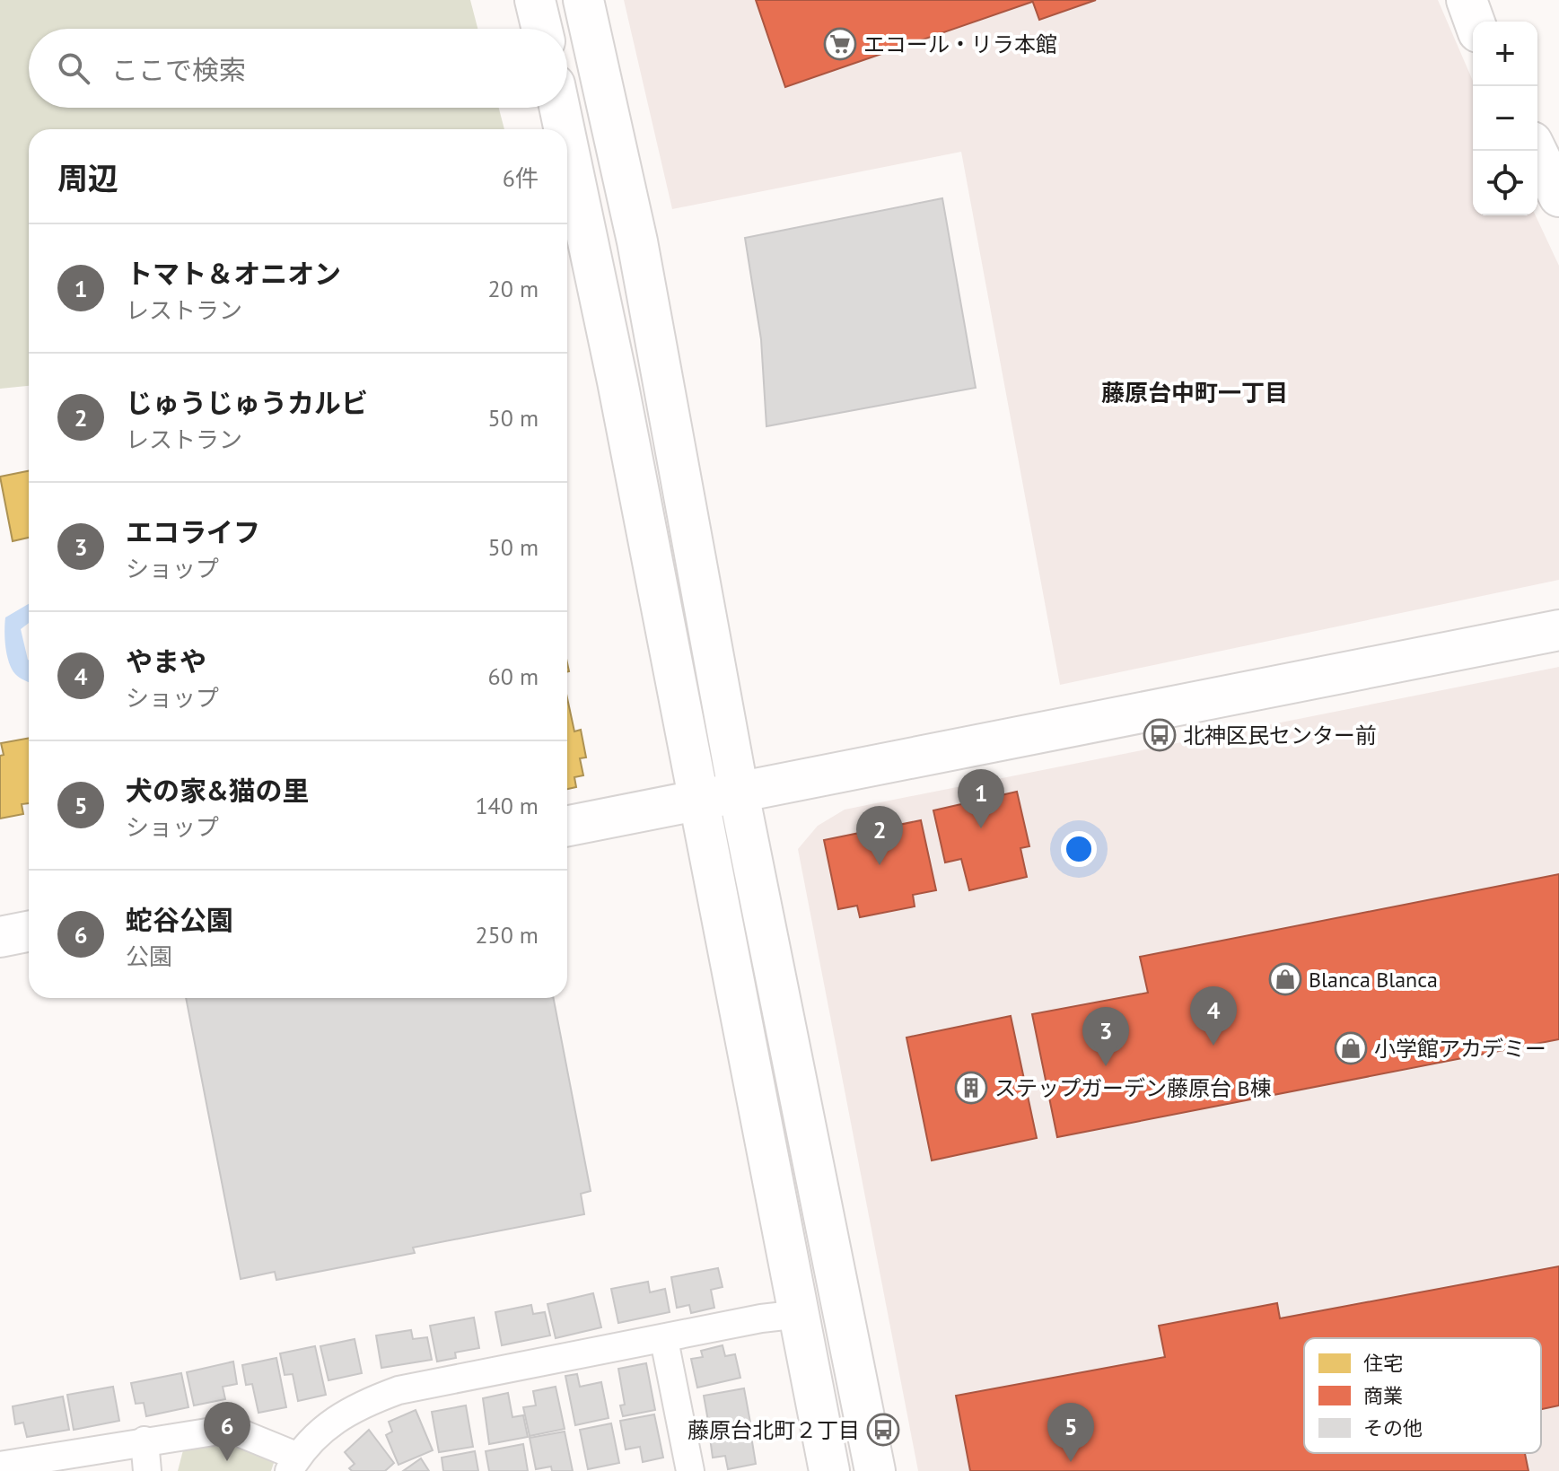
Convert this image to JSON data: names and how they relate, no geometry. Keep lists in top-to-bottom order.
{
  "districts": ["藤原台中町一丁目"],
  "places": {
    "supermarket": ["エコール・リラ本館"],
    "bus stop": ["北神区民センター前", "藤原台北町２丁目"],
    "shop": ["Blanca Blanca", "小学館アカデミー"],
    "building": ["ステップガーデン藤原台 B棟"]
  },
  "legend": ["住宅", "商業", "その他"],
  "page": {
    "map_buttons": ["+", "−"],
    "search": "ここで検索",
    "heading": ["周辺", "6件"],
    "list": [
      {
        "mark": "1",
        "name": "トマト＆オニオン",
        "note": "レストラン",
        "value": "20 m"
      },
      {
        "mark": "2",
        "name": "じゅうじゅうカルビ",
        "note": "レストラン",
        "value": "50 m"
      },
      {
        "mark": "3",
        "name": "エコライフ",
        "note": "ショップ",
        "value": "50 m"
      },
      {
        "mark": "4",
        "name": "やまや",
        "note": "ショップ",
        "value": "60 m"
      },
      {
        "mark": "5",
        "name": "犬の家&猫の里",
        "note": "ショップ",
        "value": "140 m"
      },
      {
        "mark": "6",
        "name": "蛇谷公園",
        "note": "公園",
        "value": "250 m"
      }
    ],
    "pins": [
      "1",
      "2",
      "4",
      "3",
      "6",
      "5"
    ]
  }
}
